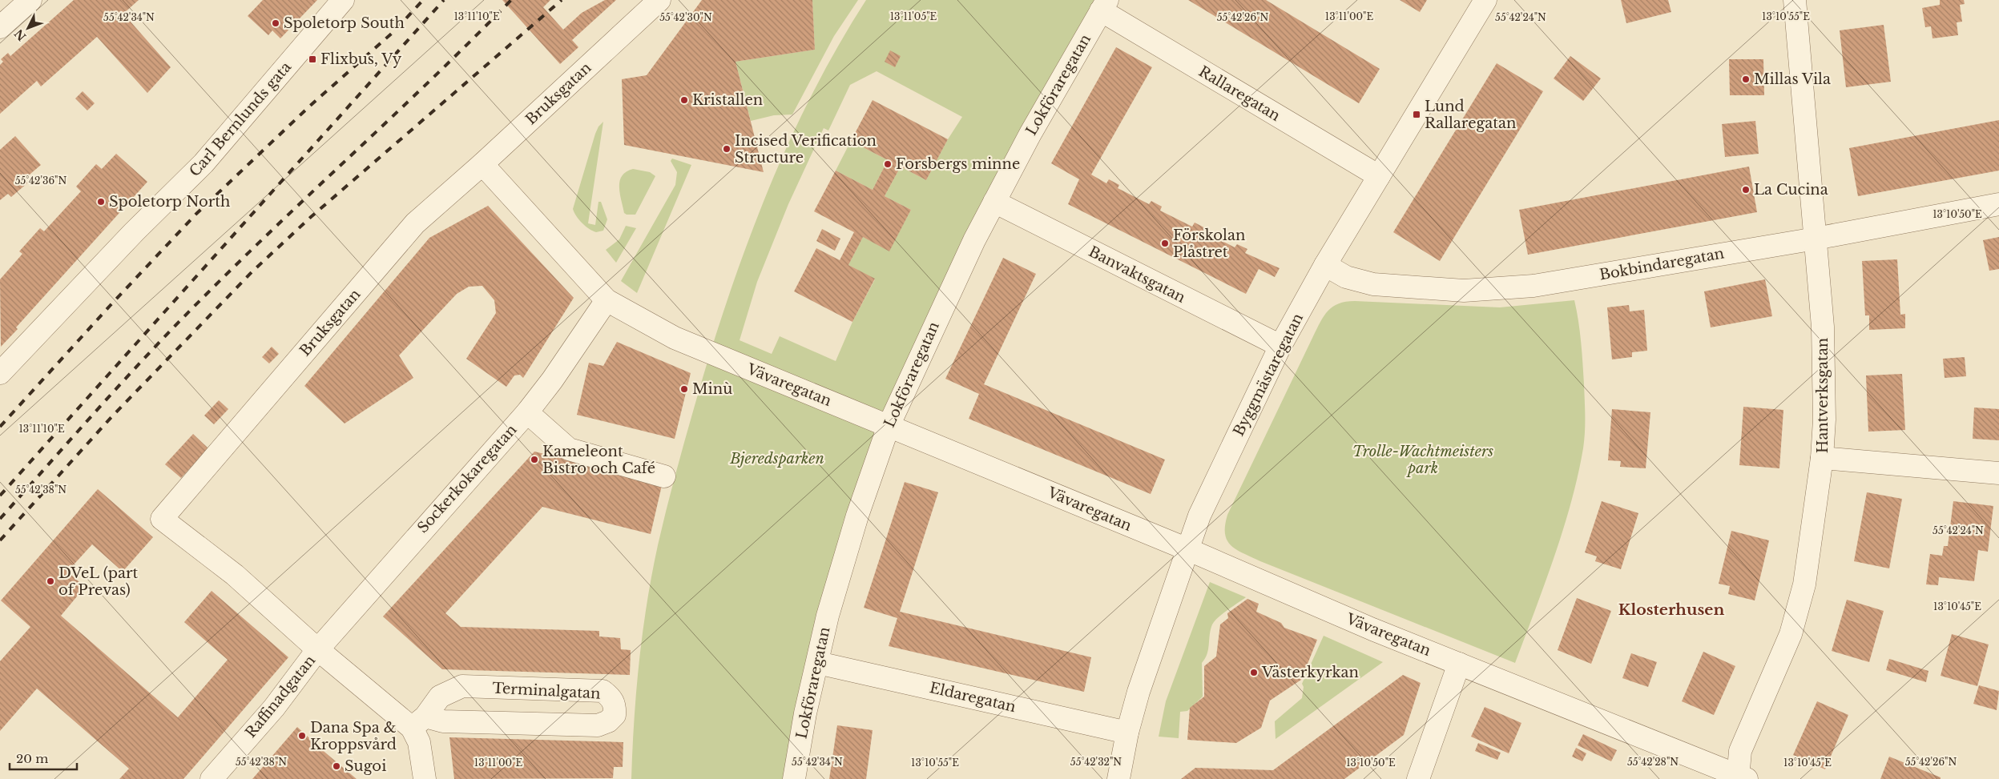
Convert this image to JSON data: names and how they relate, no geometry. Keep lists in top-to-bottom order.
{
  "streets": {
    "street": [
      "Lokföraregatan",
      "Bruksgatan",
      "Rallaregatan",
      "Carl Bernlunds gata",
      "Bokbindaregatan",
      "Banvaktsgatan",
      "Byggmästaregatan",
      "Vävaregatan",
      "Hantverksgatan",
      "Sockerkokaregatan",
      "Terminalgatan",
      "Raffinadgatan",
      "Eldaregatan"
    ]
  },
  "crossings": [
    ["Lokföraregatan", "Rallaregatan"],
    ["Lokföraregatan", "Banvaktsgatan"],
    ["Lokföraregatan", "Vävaregatan"],
    ["Lokföraregatan", "Eldaregatan"],
    ["Bruksgatan", "Vävaregatan"],
    ["Bruksgatan", "Sockerkokaregatan"],
    ["Bruksgatan", "Terminalgatan"],
    ["Bruksgatan", "Raffinadgatan"],
    ["Rallaregatan", "Byggmästaregatan"],
    ["Bokbindaregatan", "Byggmästaregatan"],
    ["Bokbindaregatan", "Hantverksgatan"],
    ["Banvaktsgatan", "Byggmästaregatan"],
    ["Byggmästaregatan", "Vävaregatan"],
    ["Byggmästaregatan", "Eldaregatan"],
    ["Vävaregatan", "Hantverksgatan"],
    ["Vävaregatan", "Sockerkokaregatan"],
    ["Sockerkokaregatan", "Raffinadgatan"]
  ],
  "districts": ["Klosterhusen"],
  "parks": ["Trolle-Wachtmeisters park", "Bjeredsparken"],
  "places": {
    "other": [
      "Spoletorp South",
      "Millas Vila",
      "Kristallen",
      "Incised Verification Structure",
      "Forsbergs minne",
      "La Cucina",
      "Spoletorp North",
      "Förskolan Plåstret",
      "Minù",
      "Kameleont Bistro och Café",
      "DVeL (part of Prevas)",
      "Västerkyrkan",
      "Dana Spa & Kroppsvård",
      "Sugoi"
    ],
    "transit": ["Flixbus, Vy", "Lund Rallaregatan"]
  },
  "scale_bar": "20 m",
  "north": "bottom left",
  "coordinates": [
    "13°11'10\"E",
    "13°11'05\"E",
    "13°11'00\"E",
    "13°10'55\"E",
    "55°42'24\"N",
    "55°42'34\"N",
    "55°42'30\"N",
    "55°42'26\"N",
    "55°42'36\"N",
    "13°10'50\"E",
    "55°42'38\"N",
    "13°10'45\"E",
    "55°42'32\"N",
    "55°42'28\"N"
  ]
}
